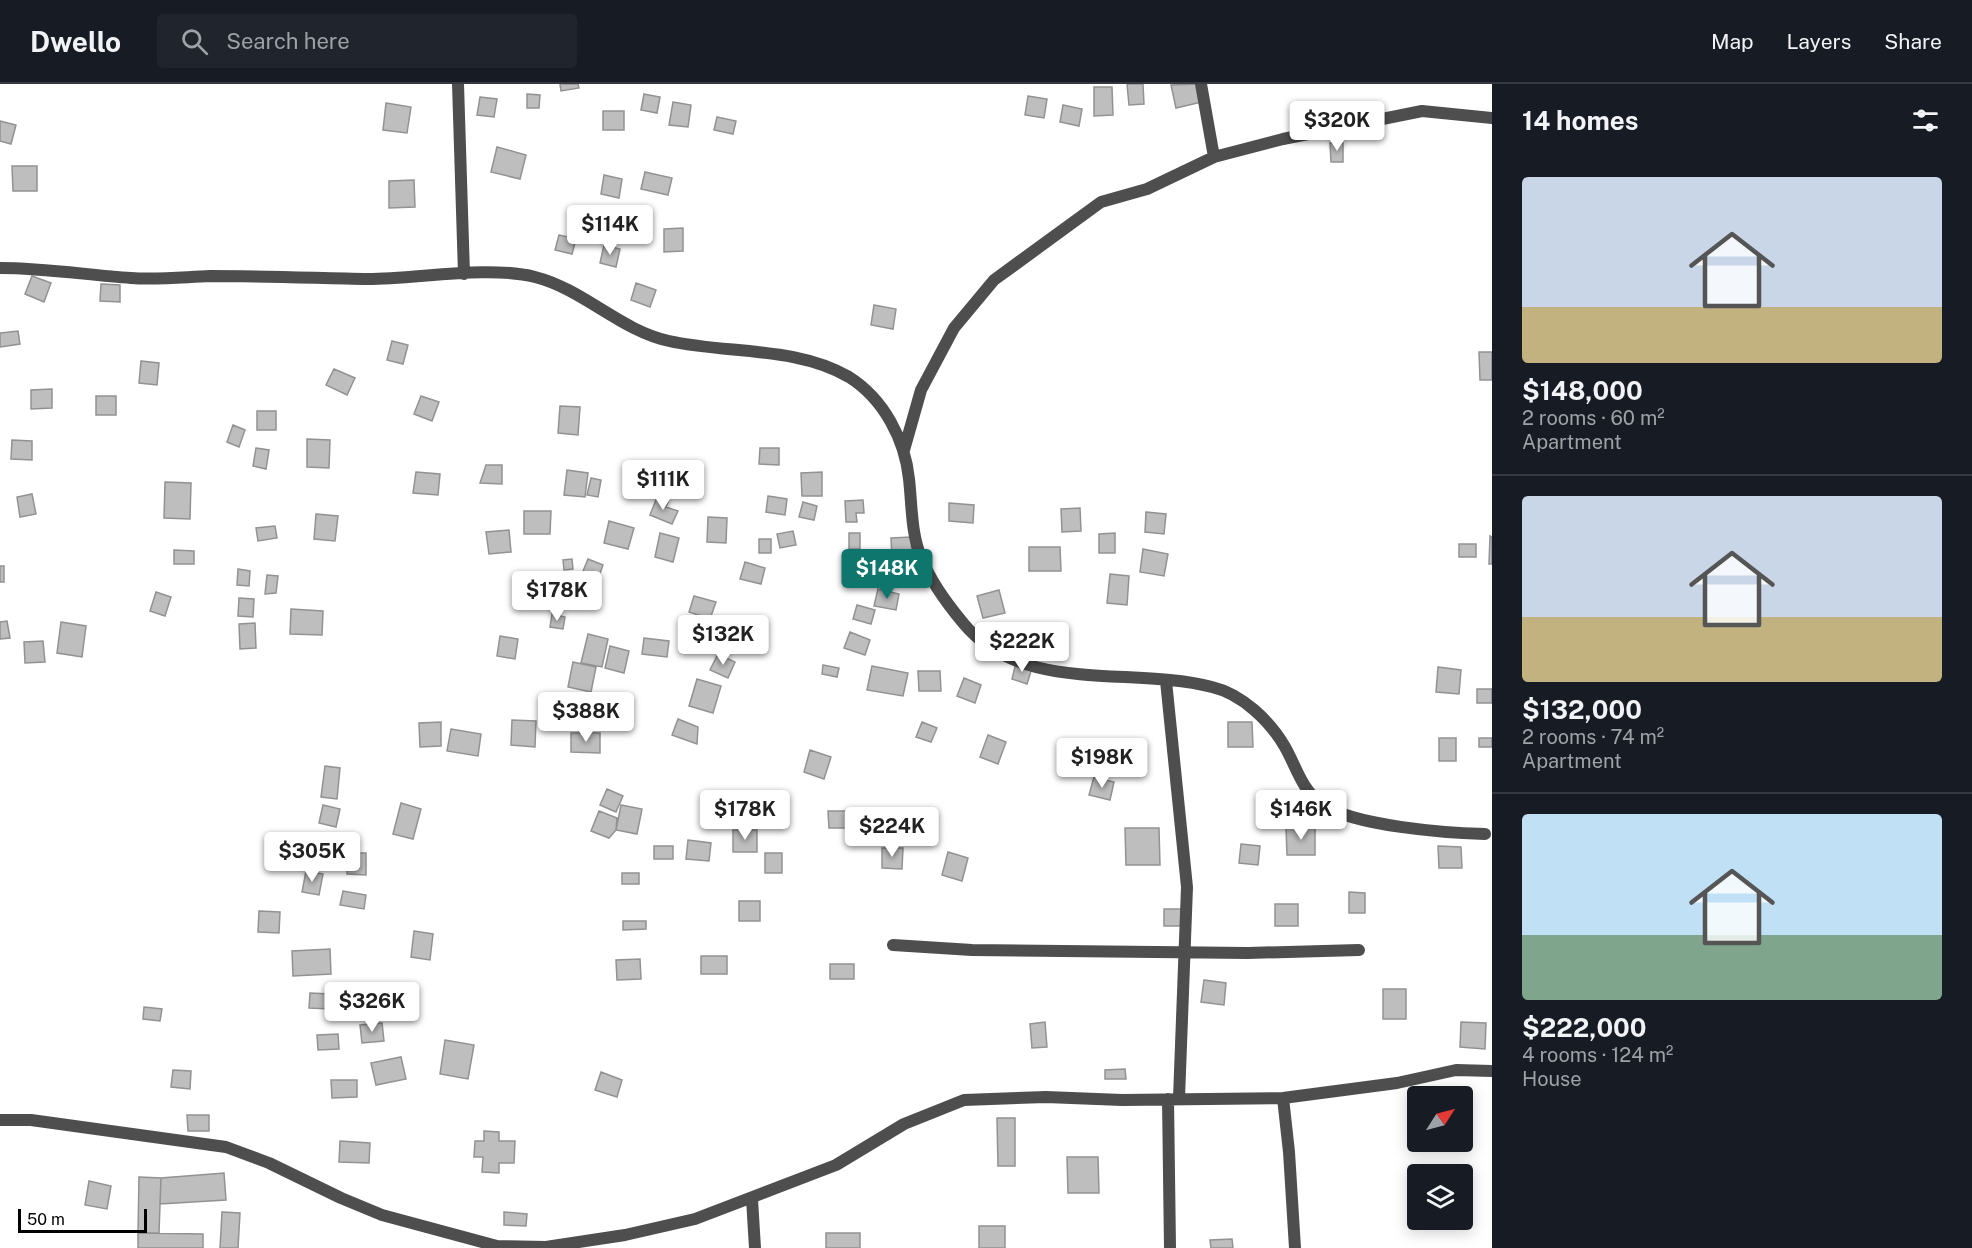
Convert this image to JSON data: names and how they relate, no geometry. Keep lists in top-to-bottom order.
{
  "scale_bar": "50 m",
  "north": "top right",
  "page": {
    "header": "Dwello",
    "search": "Search here",
    "nav": ["Map", "Layers", "Share"],
    "heading": "14 homes",
    "price": [
      "$320K",
      "$114K",
      "$111K",
      "$148K",
      "$178K",
      "$132K",
      "$222K",
      "$388K",
      "$198K",
      "$178K",
      "$146K",
      "$224K",
      "$305K",
      "$326K"
    ],
    "list": [
      {
        "name": "$148,000",
        "note": "2 rooms · 60 m² · Apartment"
      },
      {
        "name": "$132,000",
        "note": "2 rooms · 74 m² · Apartment"
      },
      {
        "name": "$222,000",
        "note": "4 rooms · 124 m² · House"
      }
    ],
    "scale": "50 m"
  }
}
